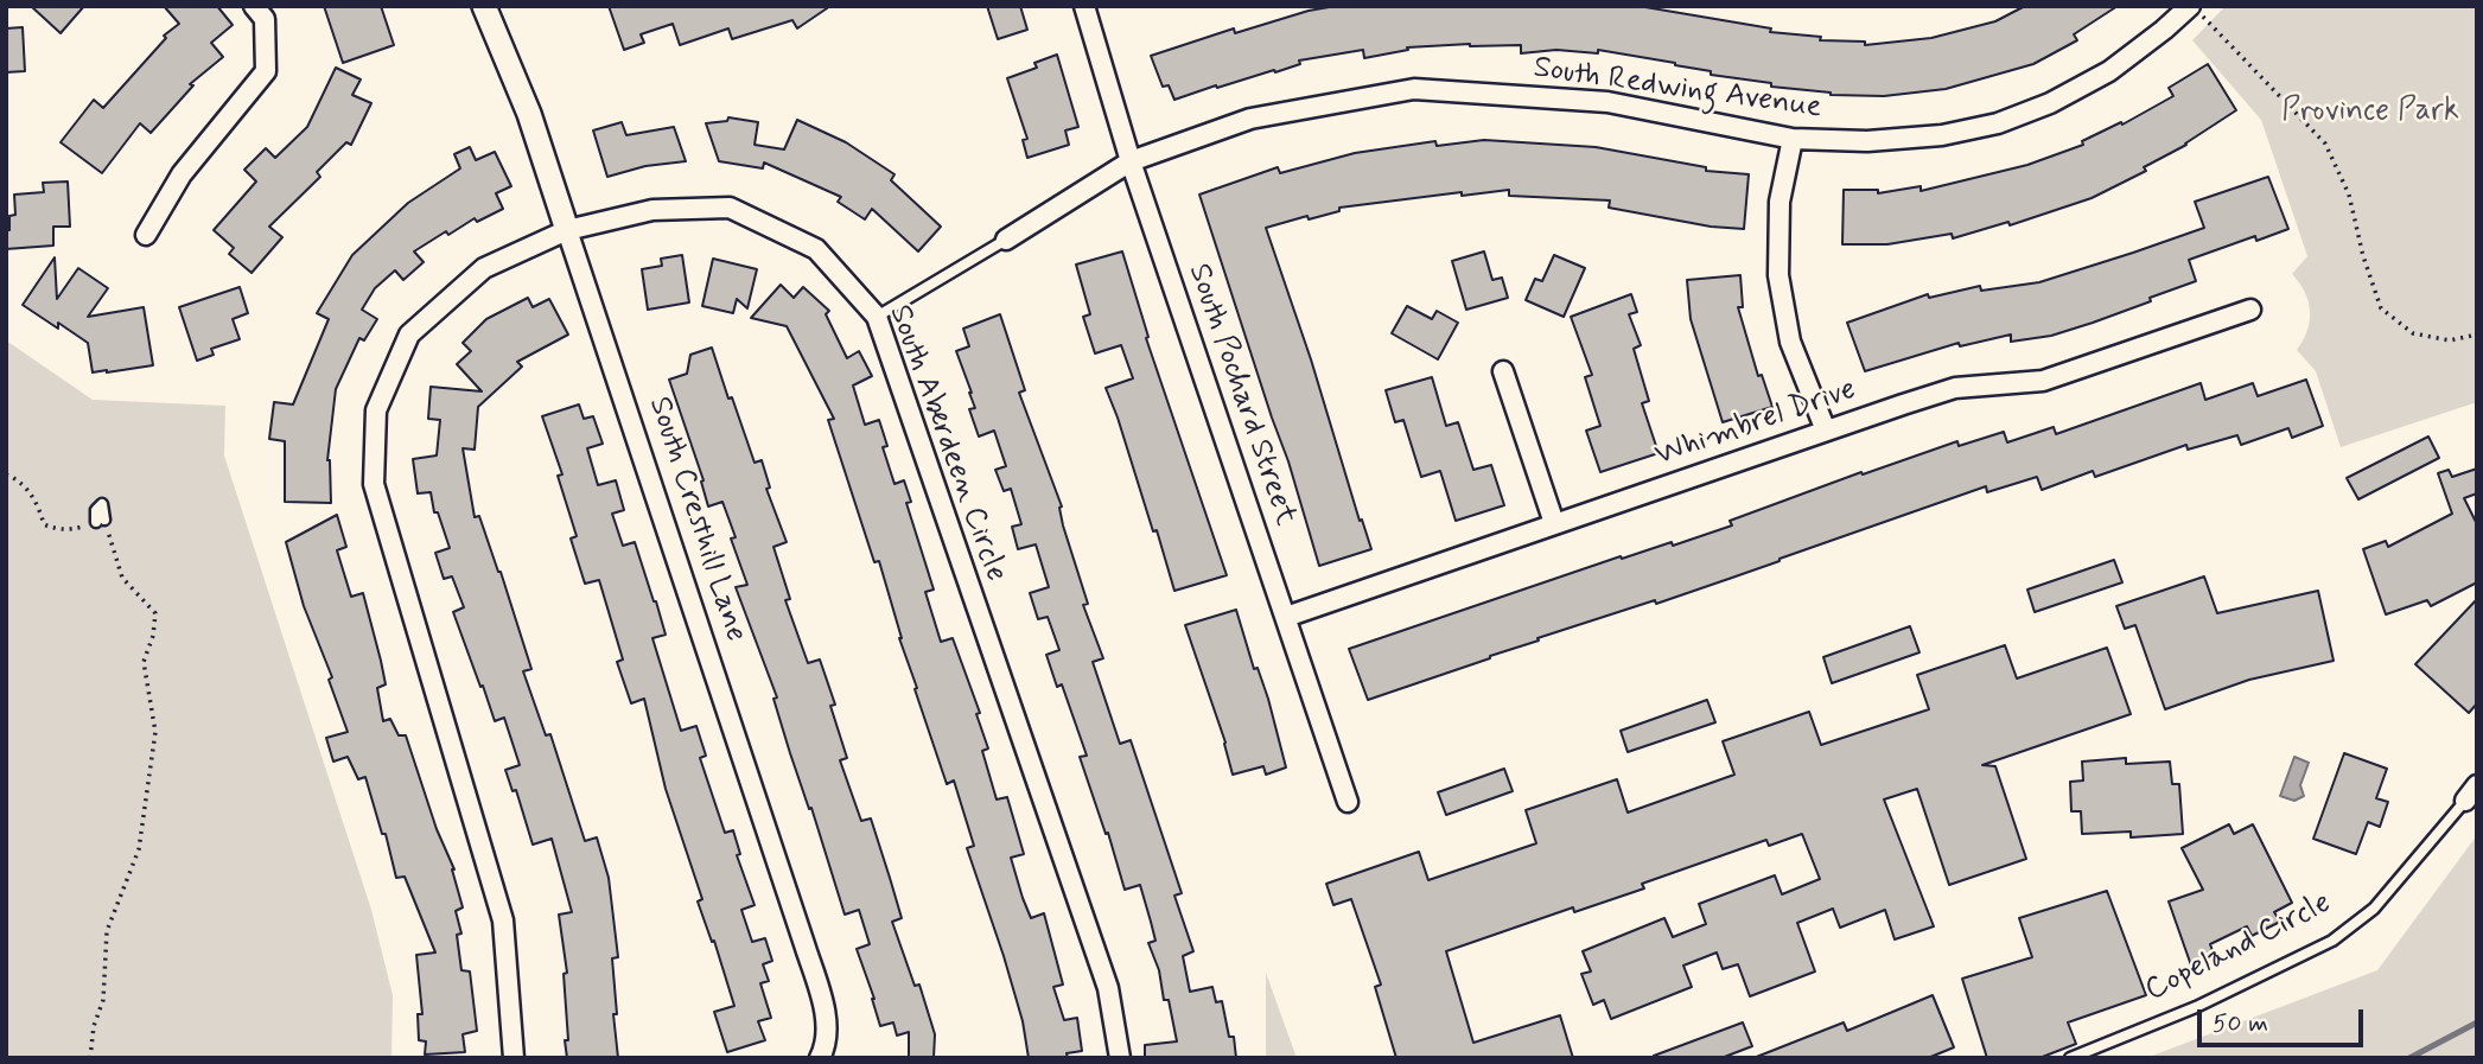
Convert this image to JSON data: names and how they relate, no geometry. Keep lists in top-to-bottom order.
{
  "streets": {
    "street": [
      "South Redwing Avenue",
      "South Pochard Street",
      "Whimbrel Drive",
      "South Aberdeen Circle",
      "South Cresthill Lane"
    ],
    "lane": ["Copeland Circle"]
  },
  "crossings": [
    ["South Redwing Avenue", "South Pochard Street"],
    ["South Redwing Avenue", "South Aberdeen Circle"],
    ["South Pochard Street", "Whimbrel Drive"],
    ["South Aberdeen Circle", "South Cresthill Lane"]
  ],
  "parks": ["Province Park"],
  "scale_bar": "50 m"
}
